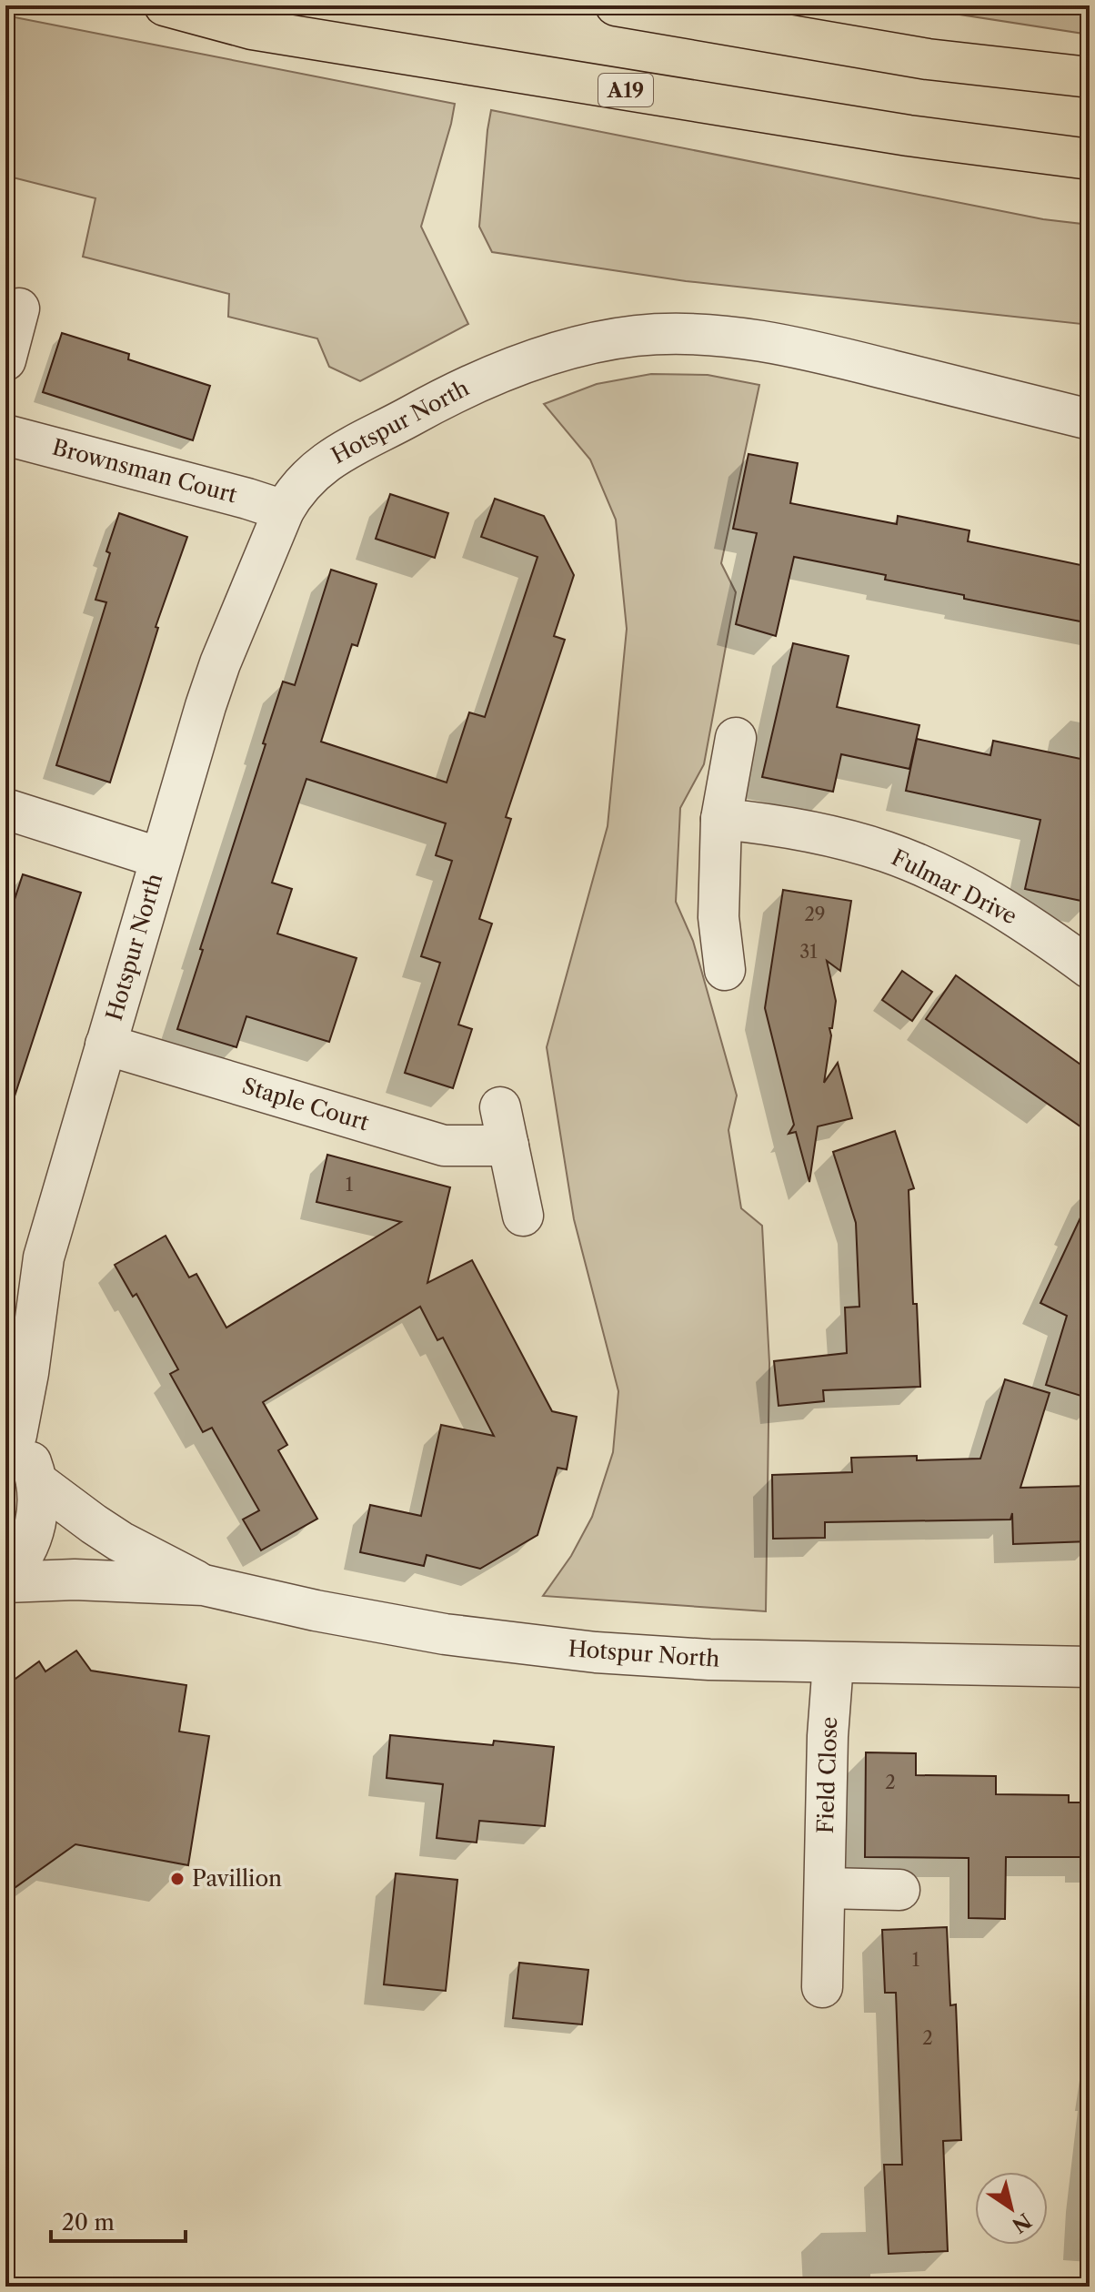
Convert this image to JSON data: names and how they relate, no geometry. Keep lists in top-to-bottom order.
{
  "streets": {
    "highway": ["A19"],
    "street": [
      "Hotspur North",
      "Brownsman Court",
      "Fulmar Drive",
      "Staple Court",
      "Field Close"
    ]
  },
  "crossings": [
    ["Hotspur North", "Brownsman Court"],
    ["Hotspur North", "Staple Court"],
    ["Hotspur North", "Field Close"]
  ],
  "places": ["Pavillion"],
  "house_numbers": [
    "29",
    "31",
    "1",
    "2",
    "1",
    "2"
  ],
  "scale_bar": "20 m",
  "north": "bottom right"
}
